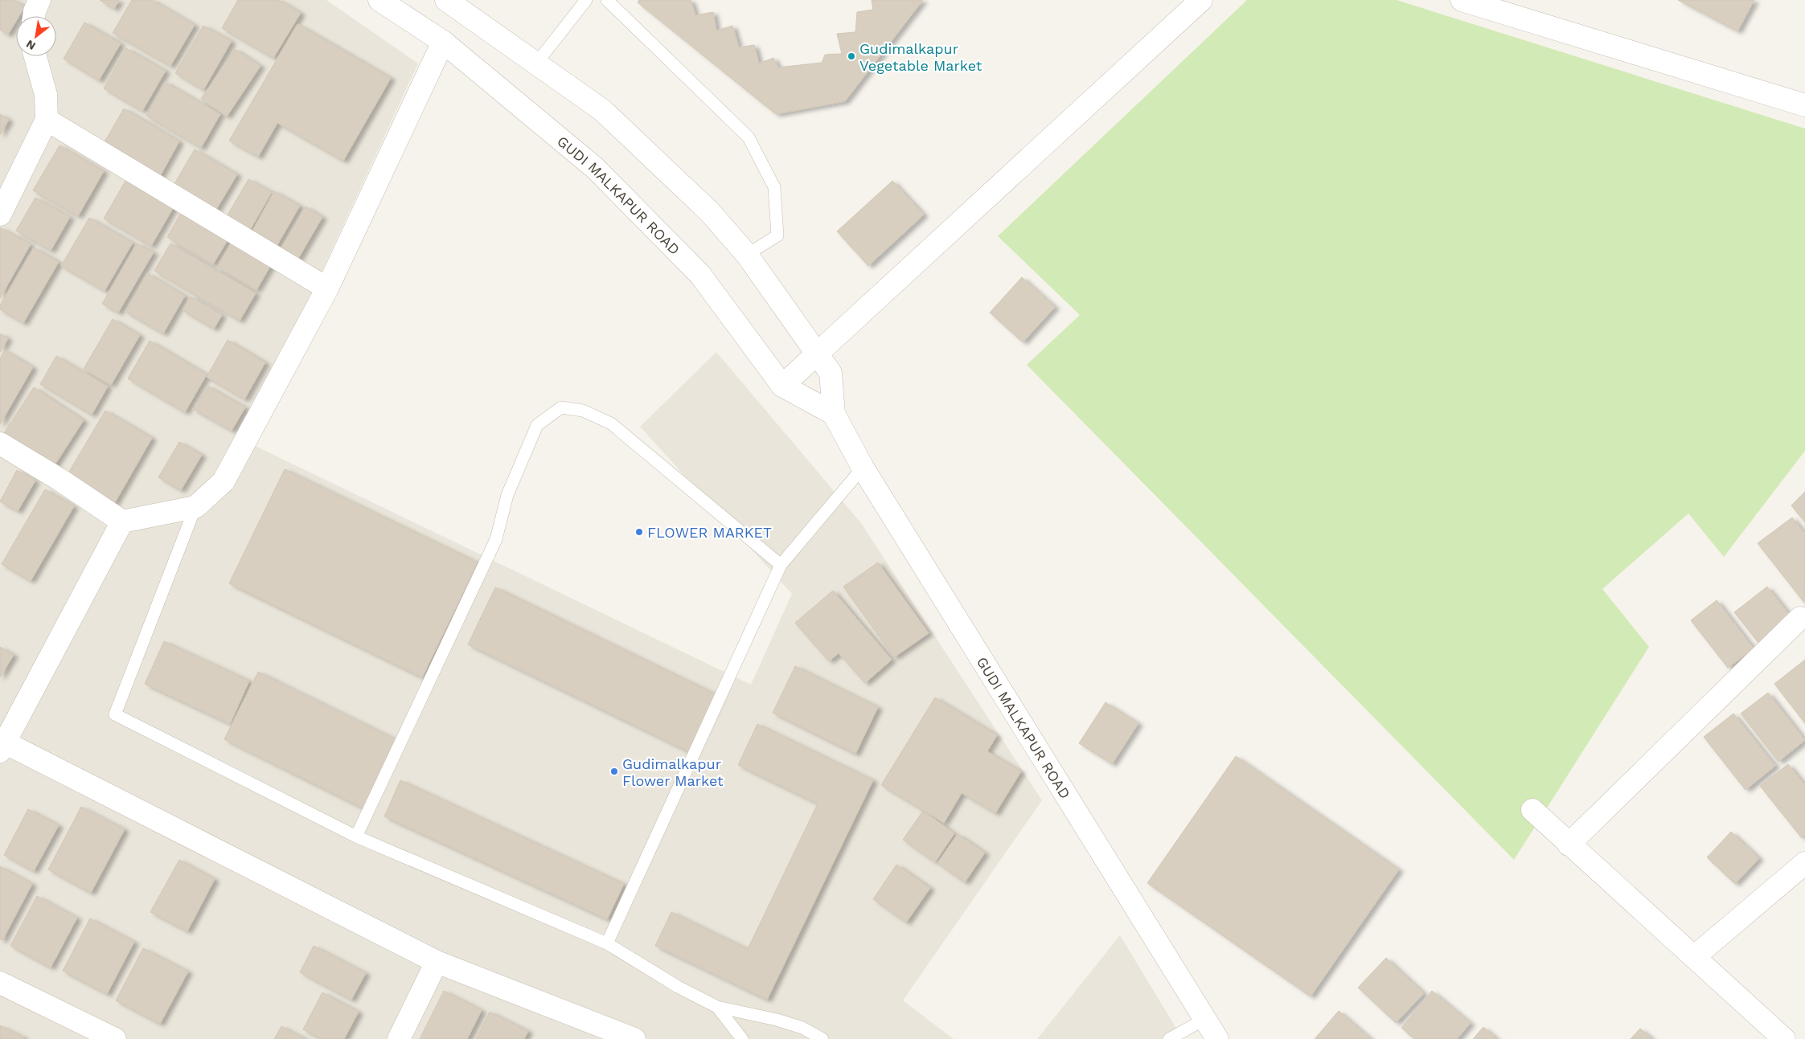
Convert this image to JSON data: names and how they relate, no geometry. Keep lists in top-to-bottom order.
{
  "streets": {
    "street": ["GUDI MALKAPUR ROAD"]
  },
  "places": ["Gudimalkapur Vegetable Market", "FLOWER MARKET", "Gudimalkapur Flower Market"],
  "north": "bottom left"
}
